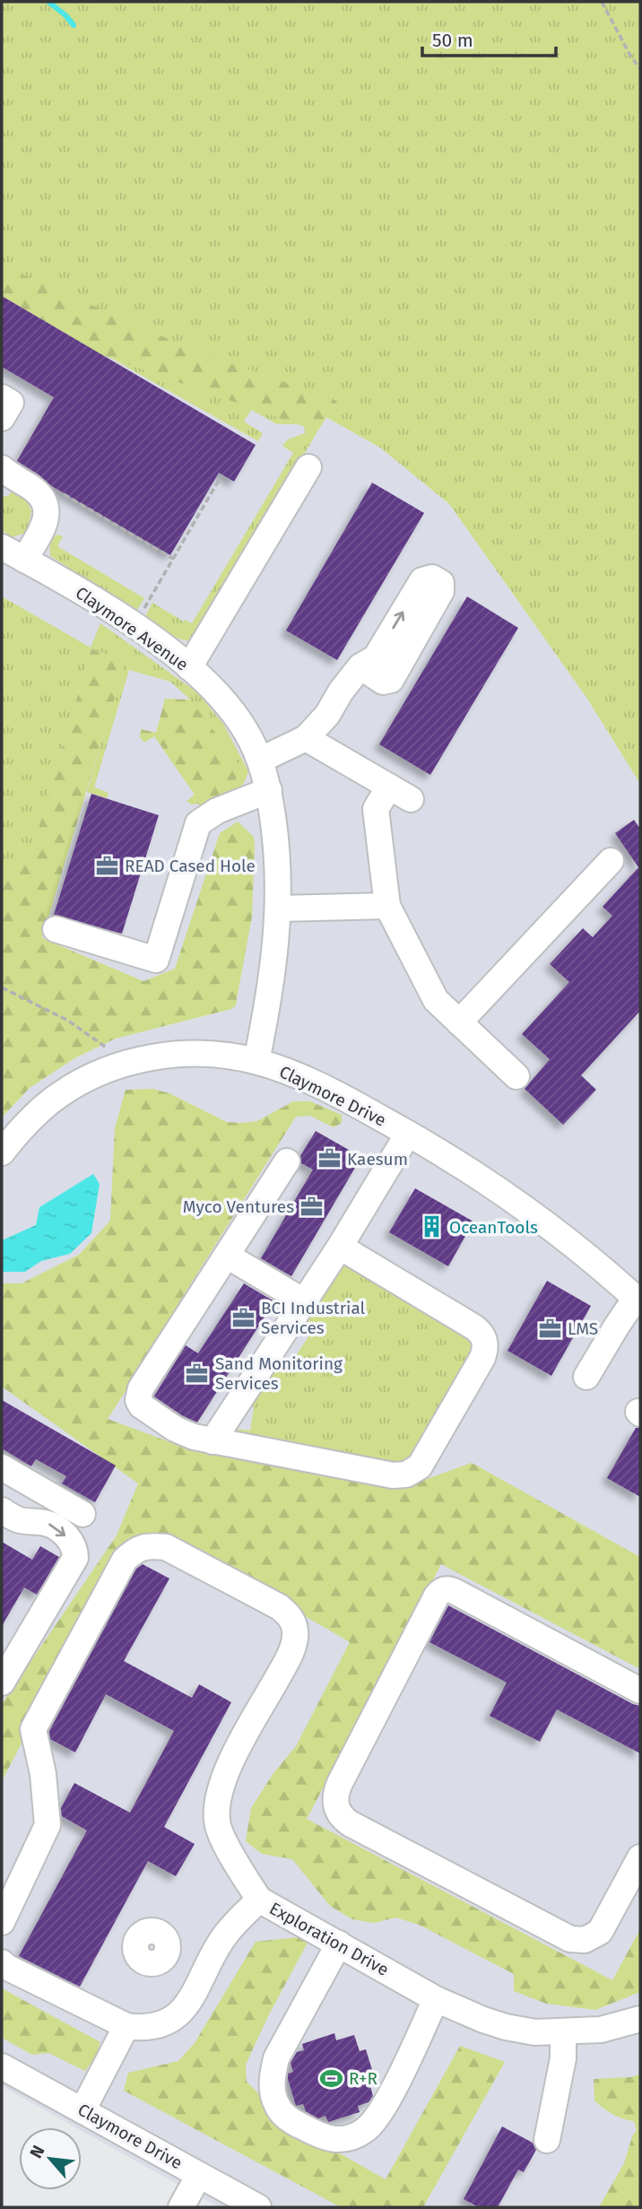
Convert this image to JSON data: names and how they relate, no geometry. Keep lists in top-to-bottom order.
{
  "streets": {
    "street": ["Claymore Avenue", "Claymore Drive", "Exploration Drive"]
  },
  "crossings": [
    ["Claymore Avenue", "Claymore Drive"]
  ],
  "places": {
    "office": [
      "READ Cased Hole",
      "Kaesum",
      "Myco Ventures",
      "BCI Industrial Services",
      "LMS",
      "Sand Monitoring Services"
    ],
    "building": ["OceanTools"],
    "sports": ["R+R"]
  },
  "scale_bar": "50 m",
  "north": "top left"
}
